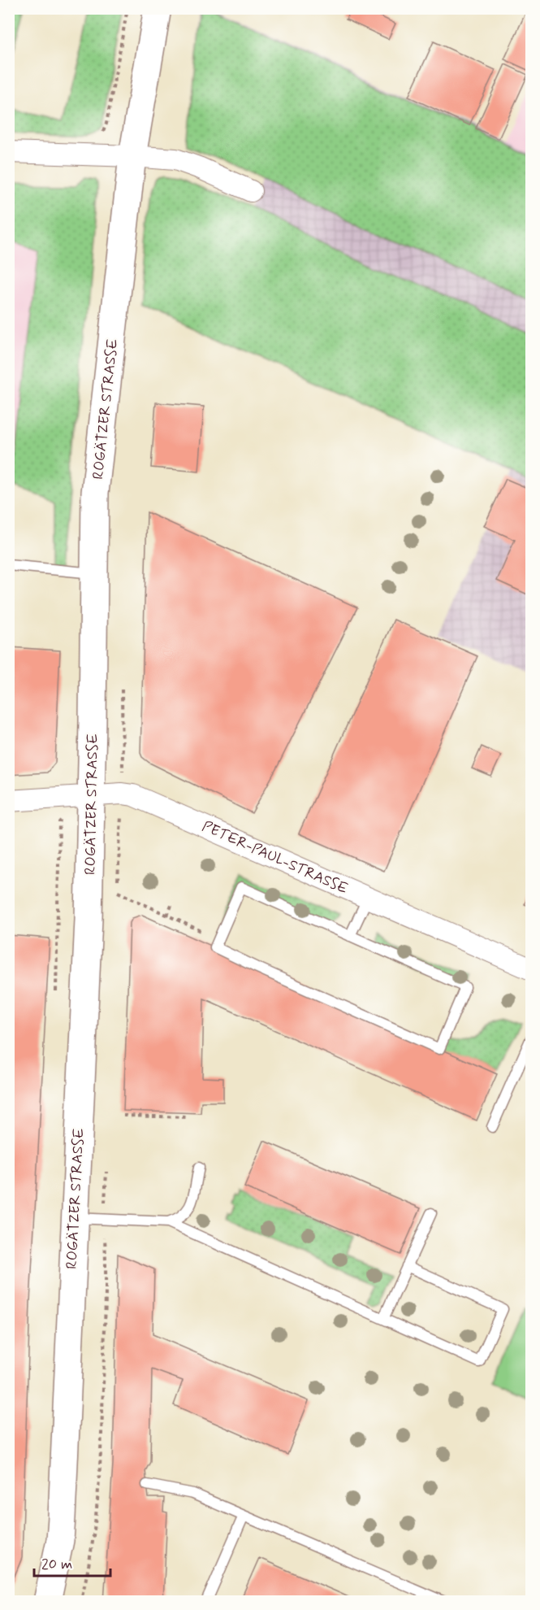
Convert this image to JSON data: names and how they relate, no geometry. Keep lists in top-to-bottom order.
{
  "streets": {
    "street": ["ROGÄTZER STRASSE", "PETER-PAUL-STRASSE"]
  },
  "crossings": [
    ["ROGÄTZER STRASSE", "PETER-PAUL-STRASSE"]
  ],
  "scale_bar": "20 m"
}
